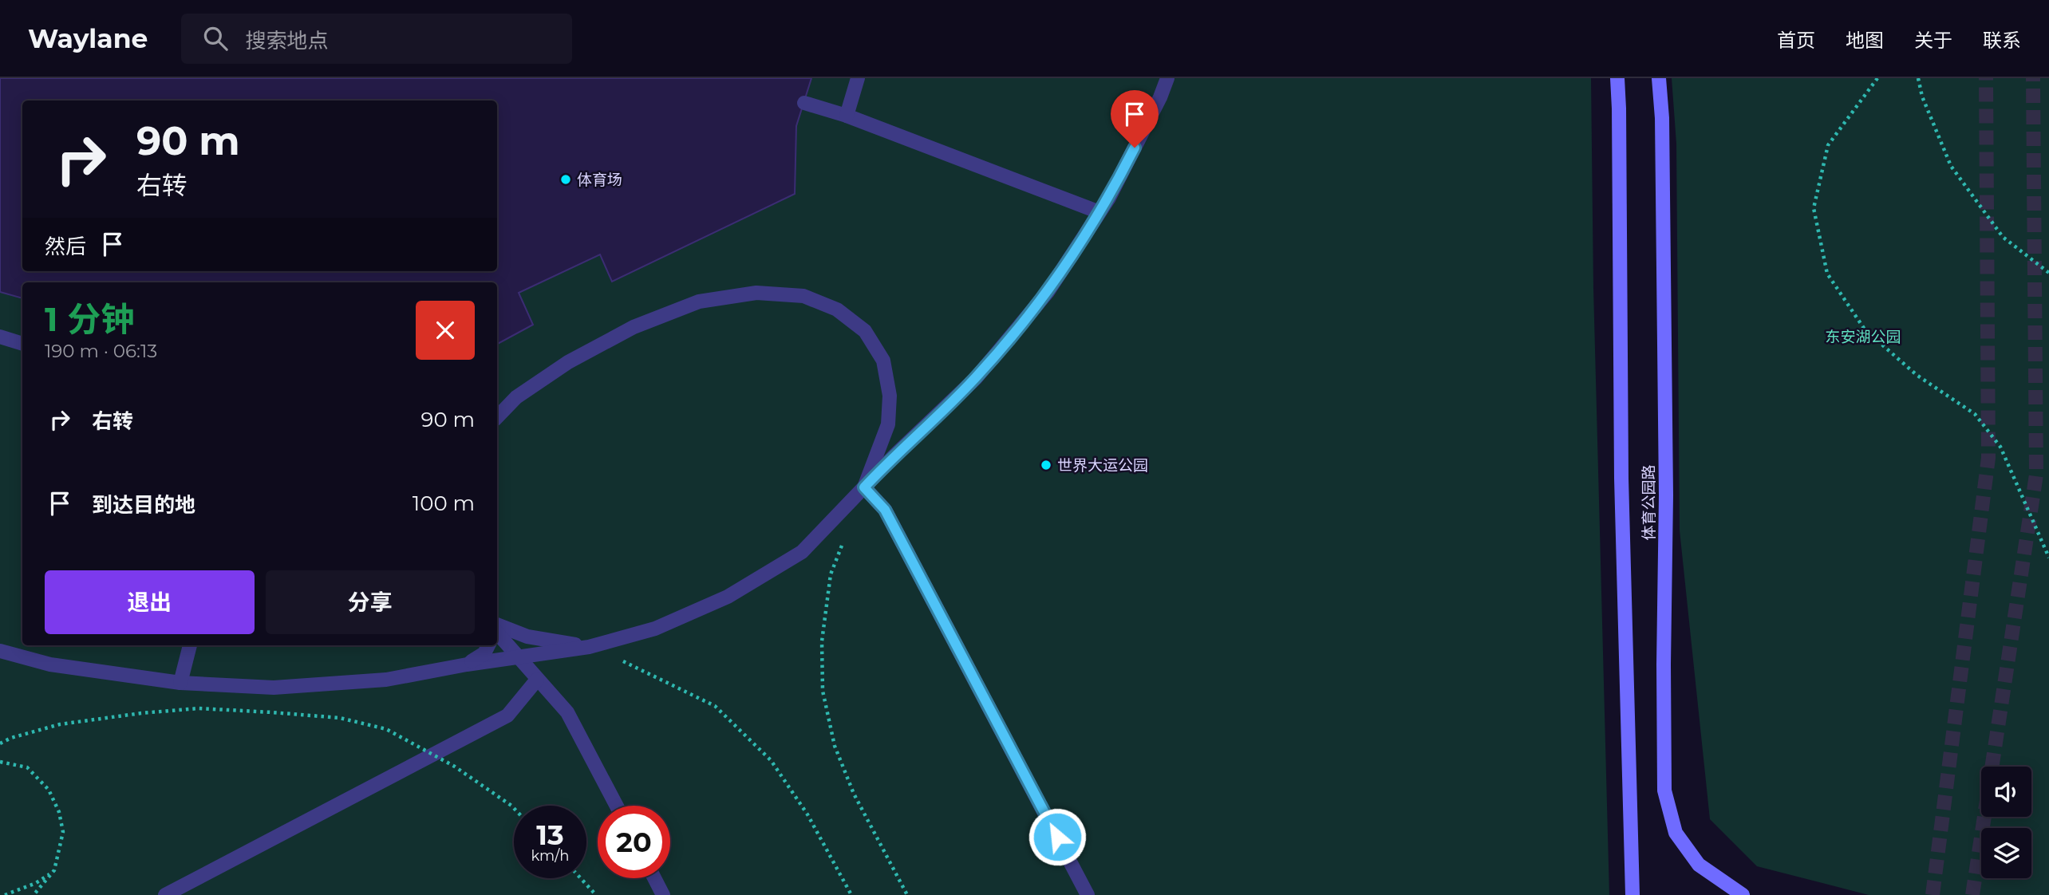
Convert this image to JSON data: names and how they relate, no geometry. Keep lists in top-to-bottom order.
{
  "streets": {
    "street": ["体育公园路"]
  },
  "parks": ["东安湖公园"],
  "places": ["体育场", "世界大运公园"],
  "page": {
    "header": "Waylane",
    "search": "搜索地点",
    "nav": [
      "首页",
      "地图",
      "关于",
      "联系"
    ],
    "turn": ["90 m", "右转"],
    "then": "然后",
    "heading": ["1 分钟", "190 m · 06:13"],
    "list": [
      {
        "name": "右转",
        "value": "90 m"
      },
      {
        "name": "到达目的地",
        "value": "100 m"
      }
    ],
    "buttons": ["退出", "分享"],
    "speed": "13 km/h",
    "limit": "20"
  }
}
